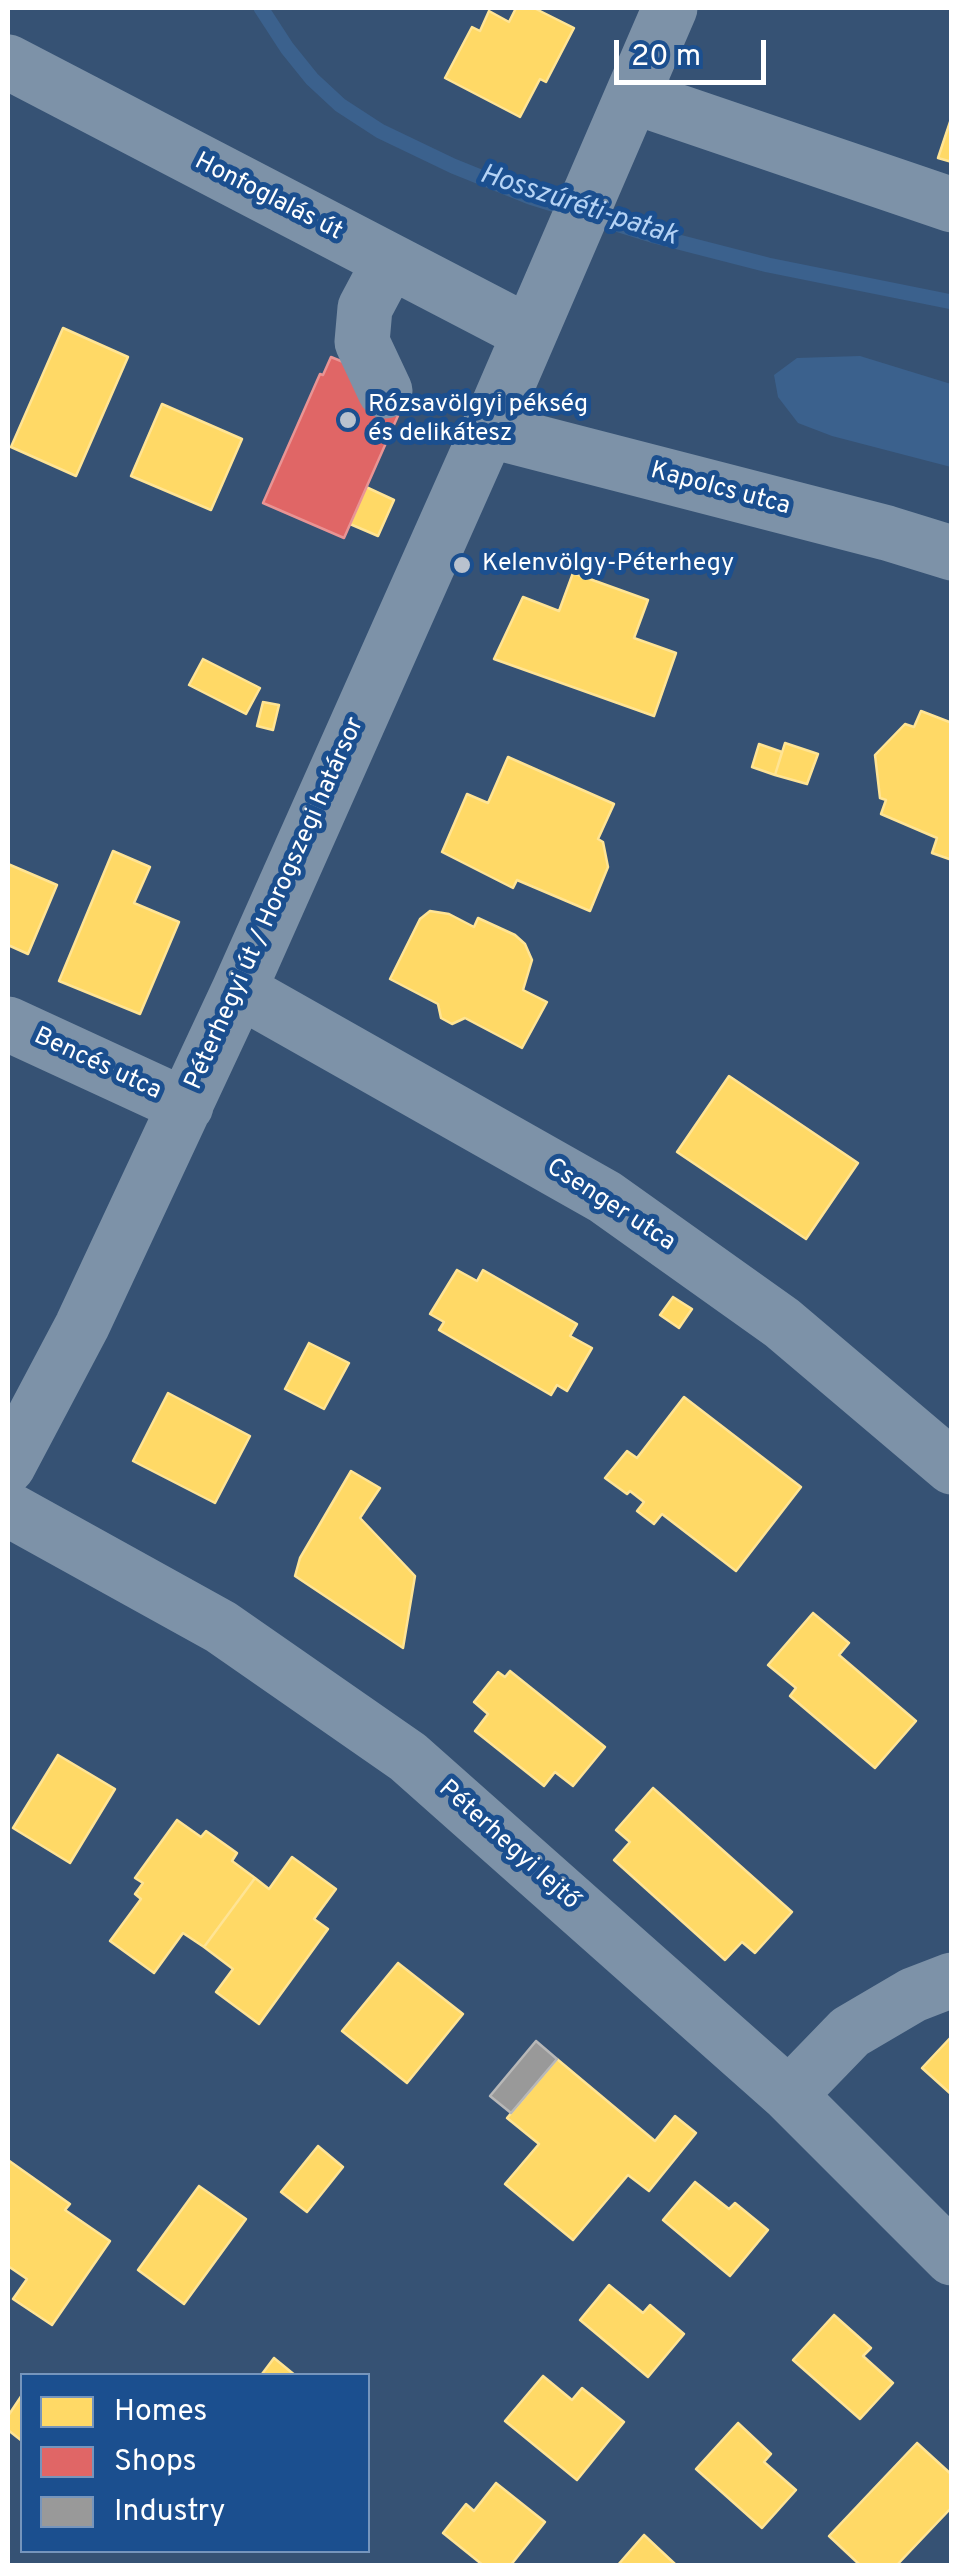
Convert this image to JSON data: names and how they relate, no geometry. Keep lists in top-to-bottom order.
{
  "streets": {
    "street": [
      "Honfoglalás út",
      "Kapolcs utca",
      "Péterhegyi út / Horogszegi határsor",
      "Bencés utca",
      "Csenger utca",
      "Péterhegyi lejtő"
    ]
  },
  "crossings": [
    ["Honfoglalás út", "Péterhegyi út / Horogszegi határsor"],
    ["Kapolcs utca", "Péterhegyi út / Horogszegi határsor"],
    ["Péterhegyi út / Horogszegi határsor", "Bencés utca"],
    ["Péterhegyi út / Horogszegi határsor", "Csenger utca"]
  ],
  "water": ["Hosszúréti-patak"],
  "places": ["Rózsavölgyi pékség és delikátesz", "Kelenvölgy-Péterhegy"],
  "legend": ["Homes", "Shops", "Industry"],
  "scale_bar": "20 m"
}
